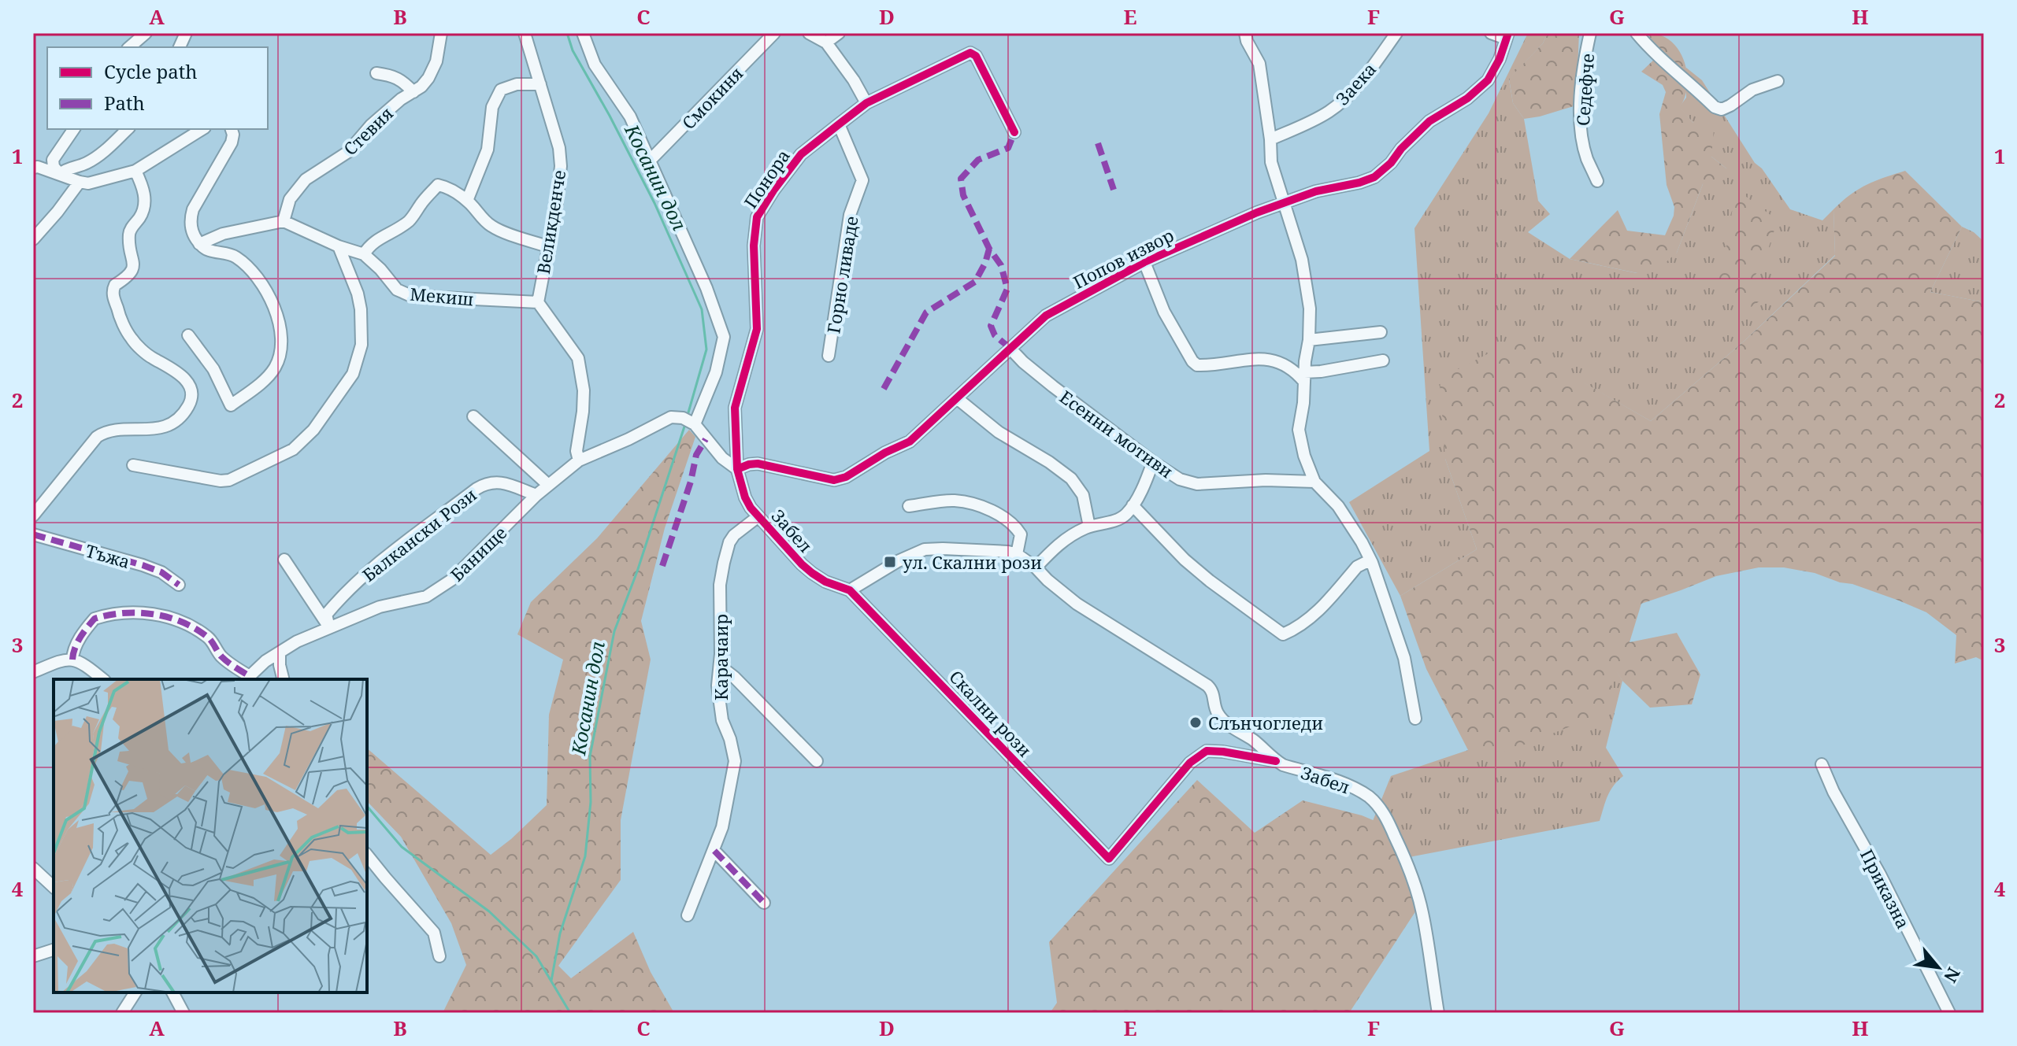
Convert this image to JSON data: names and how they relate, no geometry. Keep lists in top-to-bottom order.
{
  "streets": {
    "street": [
      "Заека",
      "Седефче",
      "Смокиня",
      "Стевия",
      "Понора",
      "Великденче",
      "Попов извор",
      "Горно ливаде",
      "Мекиш",
      "Есенни мотиви",
      "Забел",
      "Балкански Рози",
      "Банище",
      "Тъжа",
      "Карачаир",
      "Скални рози",
      "Приказна"
    ]
  },
  "crossings": [
    ["Стевия", "Мекиш"],
    ["Понора", "Попов извор"],
    ["Понора", "Горно ливаде"],
    ["Понора", "Забел"],
    ["Великденче", "Мекиш"],
    ["Попов извор", "Есенни мотиви"],
    ["Попов извор", "Забел"],
    ["Забел", "Карачаир"],
    ["Забел", "Скални рози"],
    ["Балкански Рози", "Банище"]
  ],
  "water": ["Косанин дол"],
  "places": {
    "transit": ["ул. Скални рози"],
    "other": ["Слънчогледи"]
  },
  "legend": ["Cycle path", "Path"],
  "north": "bottom right",
  "grid": {
    "columns": [
      "A",
      "B",
      "C",
      "D",
      "E",
      "F",
      "G",
      "H"
    ],
    "rows": [
      "1",
      "2",
      "3",
      "4"
    ]
  }
}
